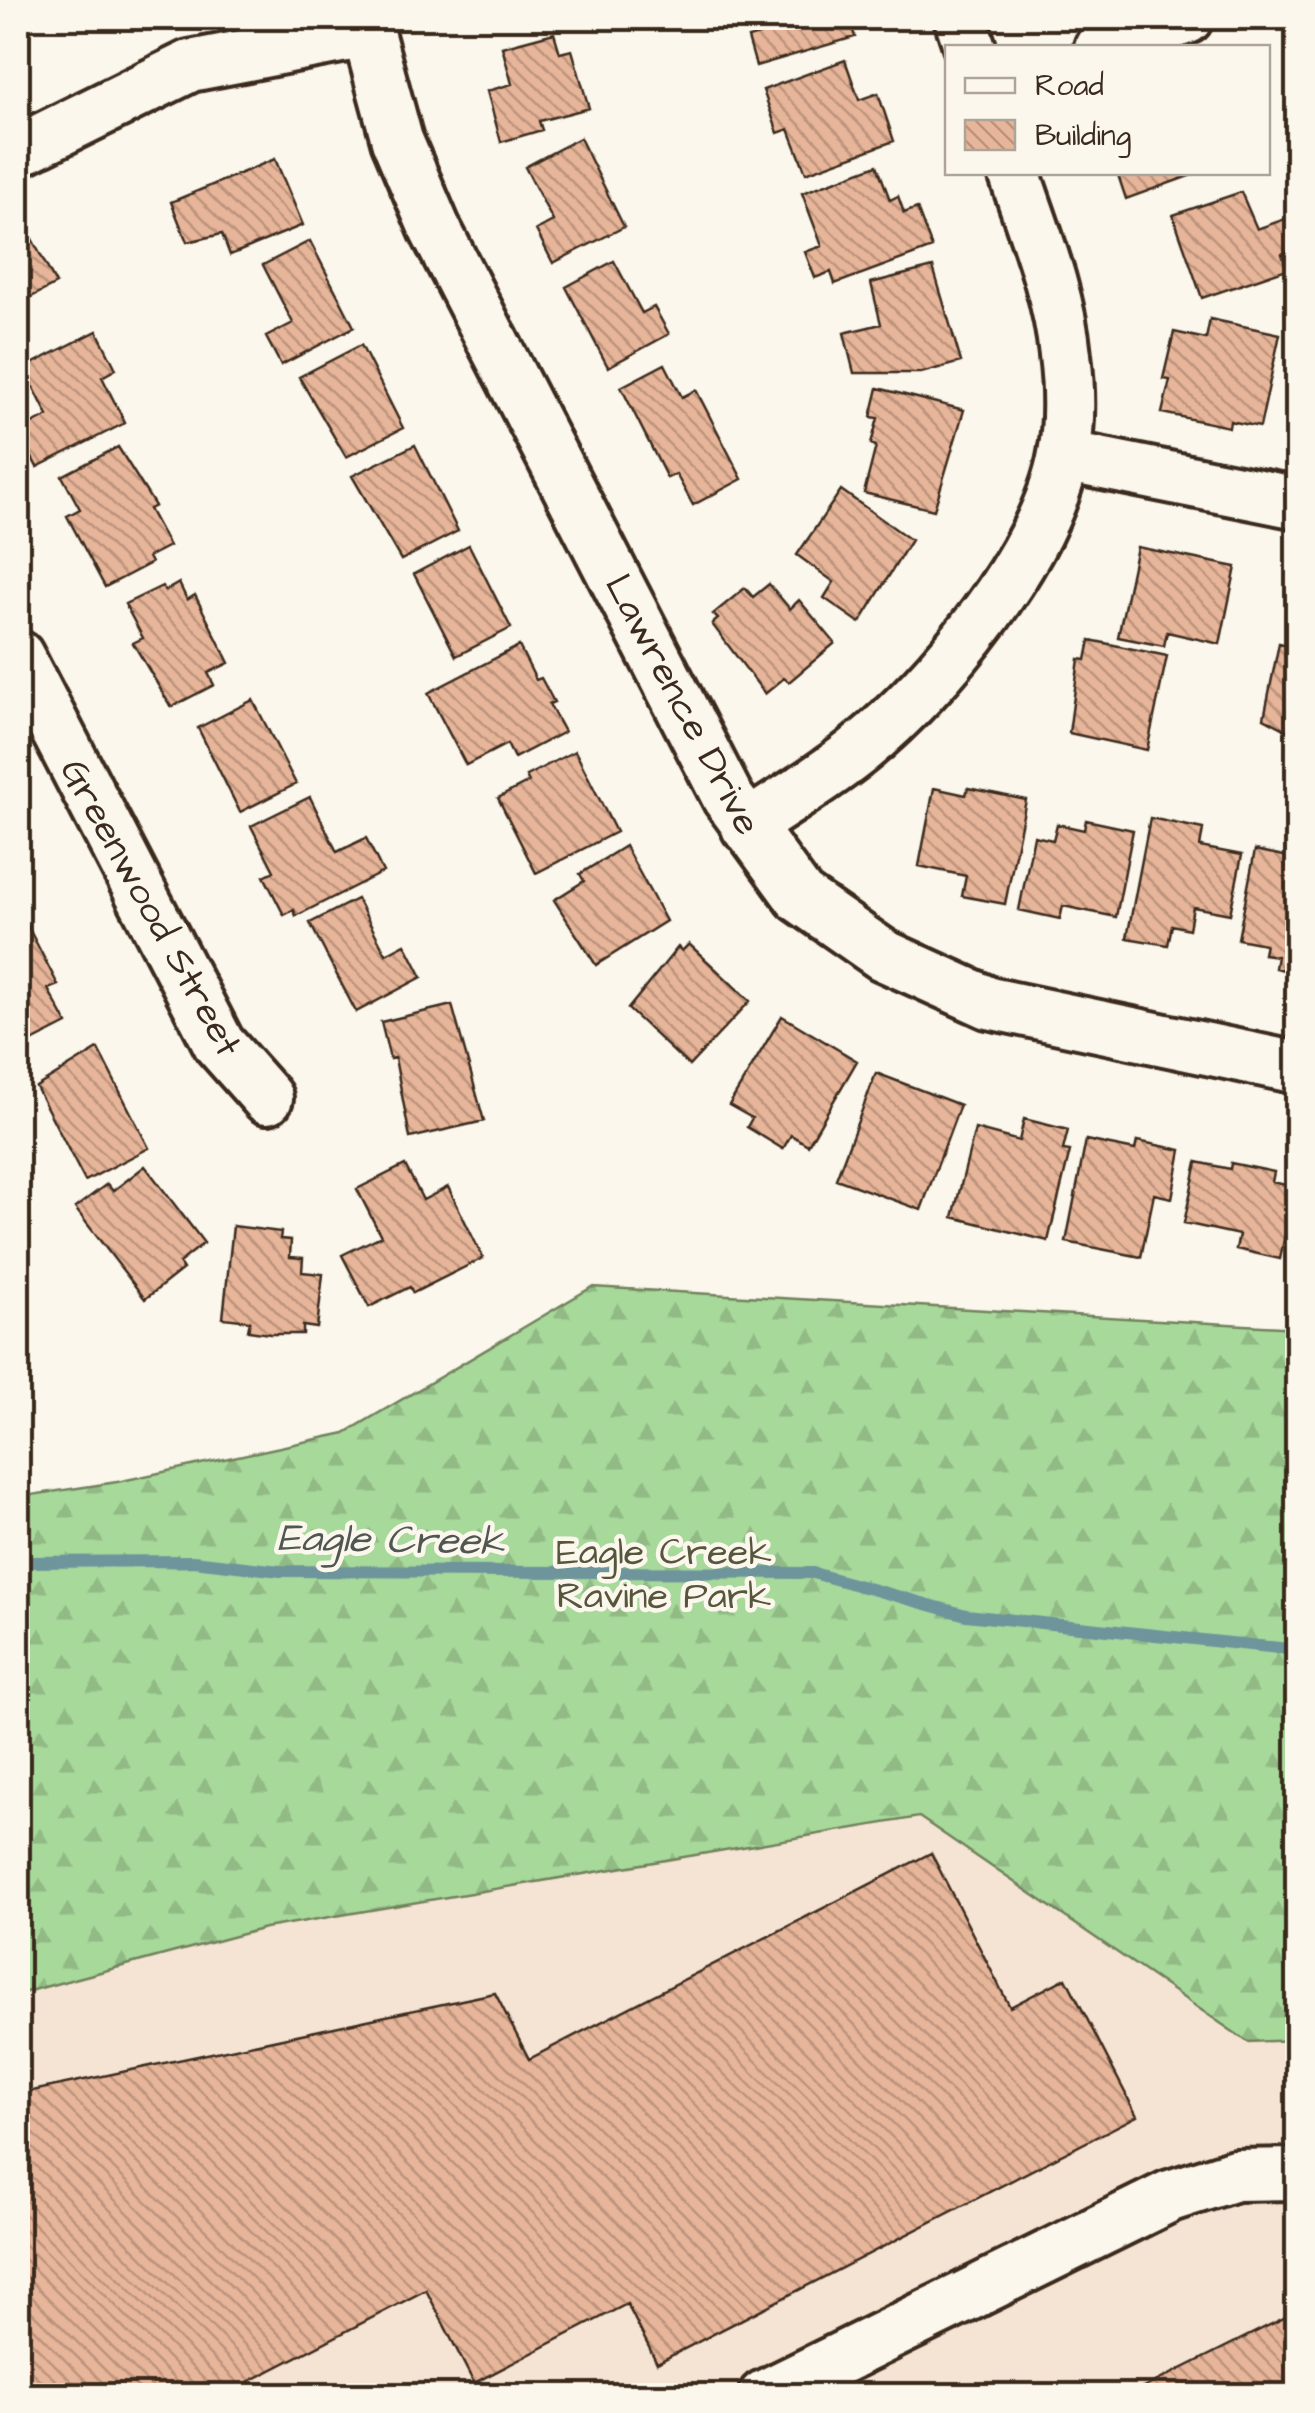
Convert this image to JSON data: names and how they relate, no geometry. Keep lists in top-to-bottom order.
{
  "streets": {
    "street": ["Lawrence Drive", "Greenwood Street"]
  },
  "water": ["Eagle Creek"],
  "parks": ["Eagle Creek Ravine Park"],
  "legend": ["Road", "Building"]
}
